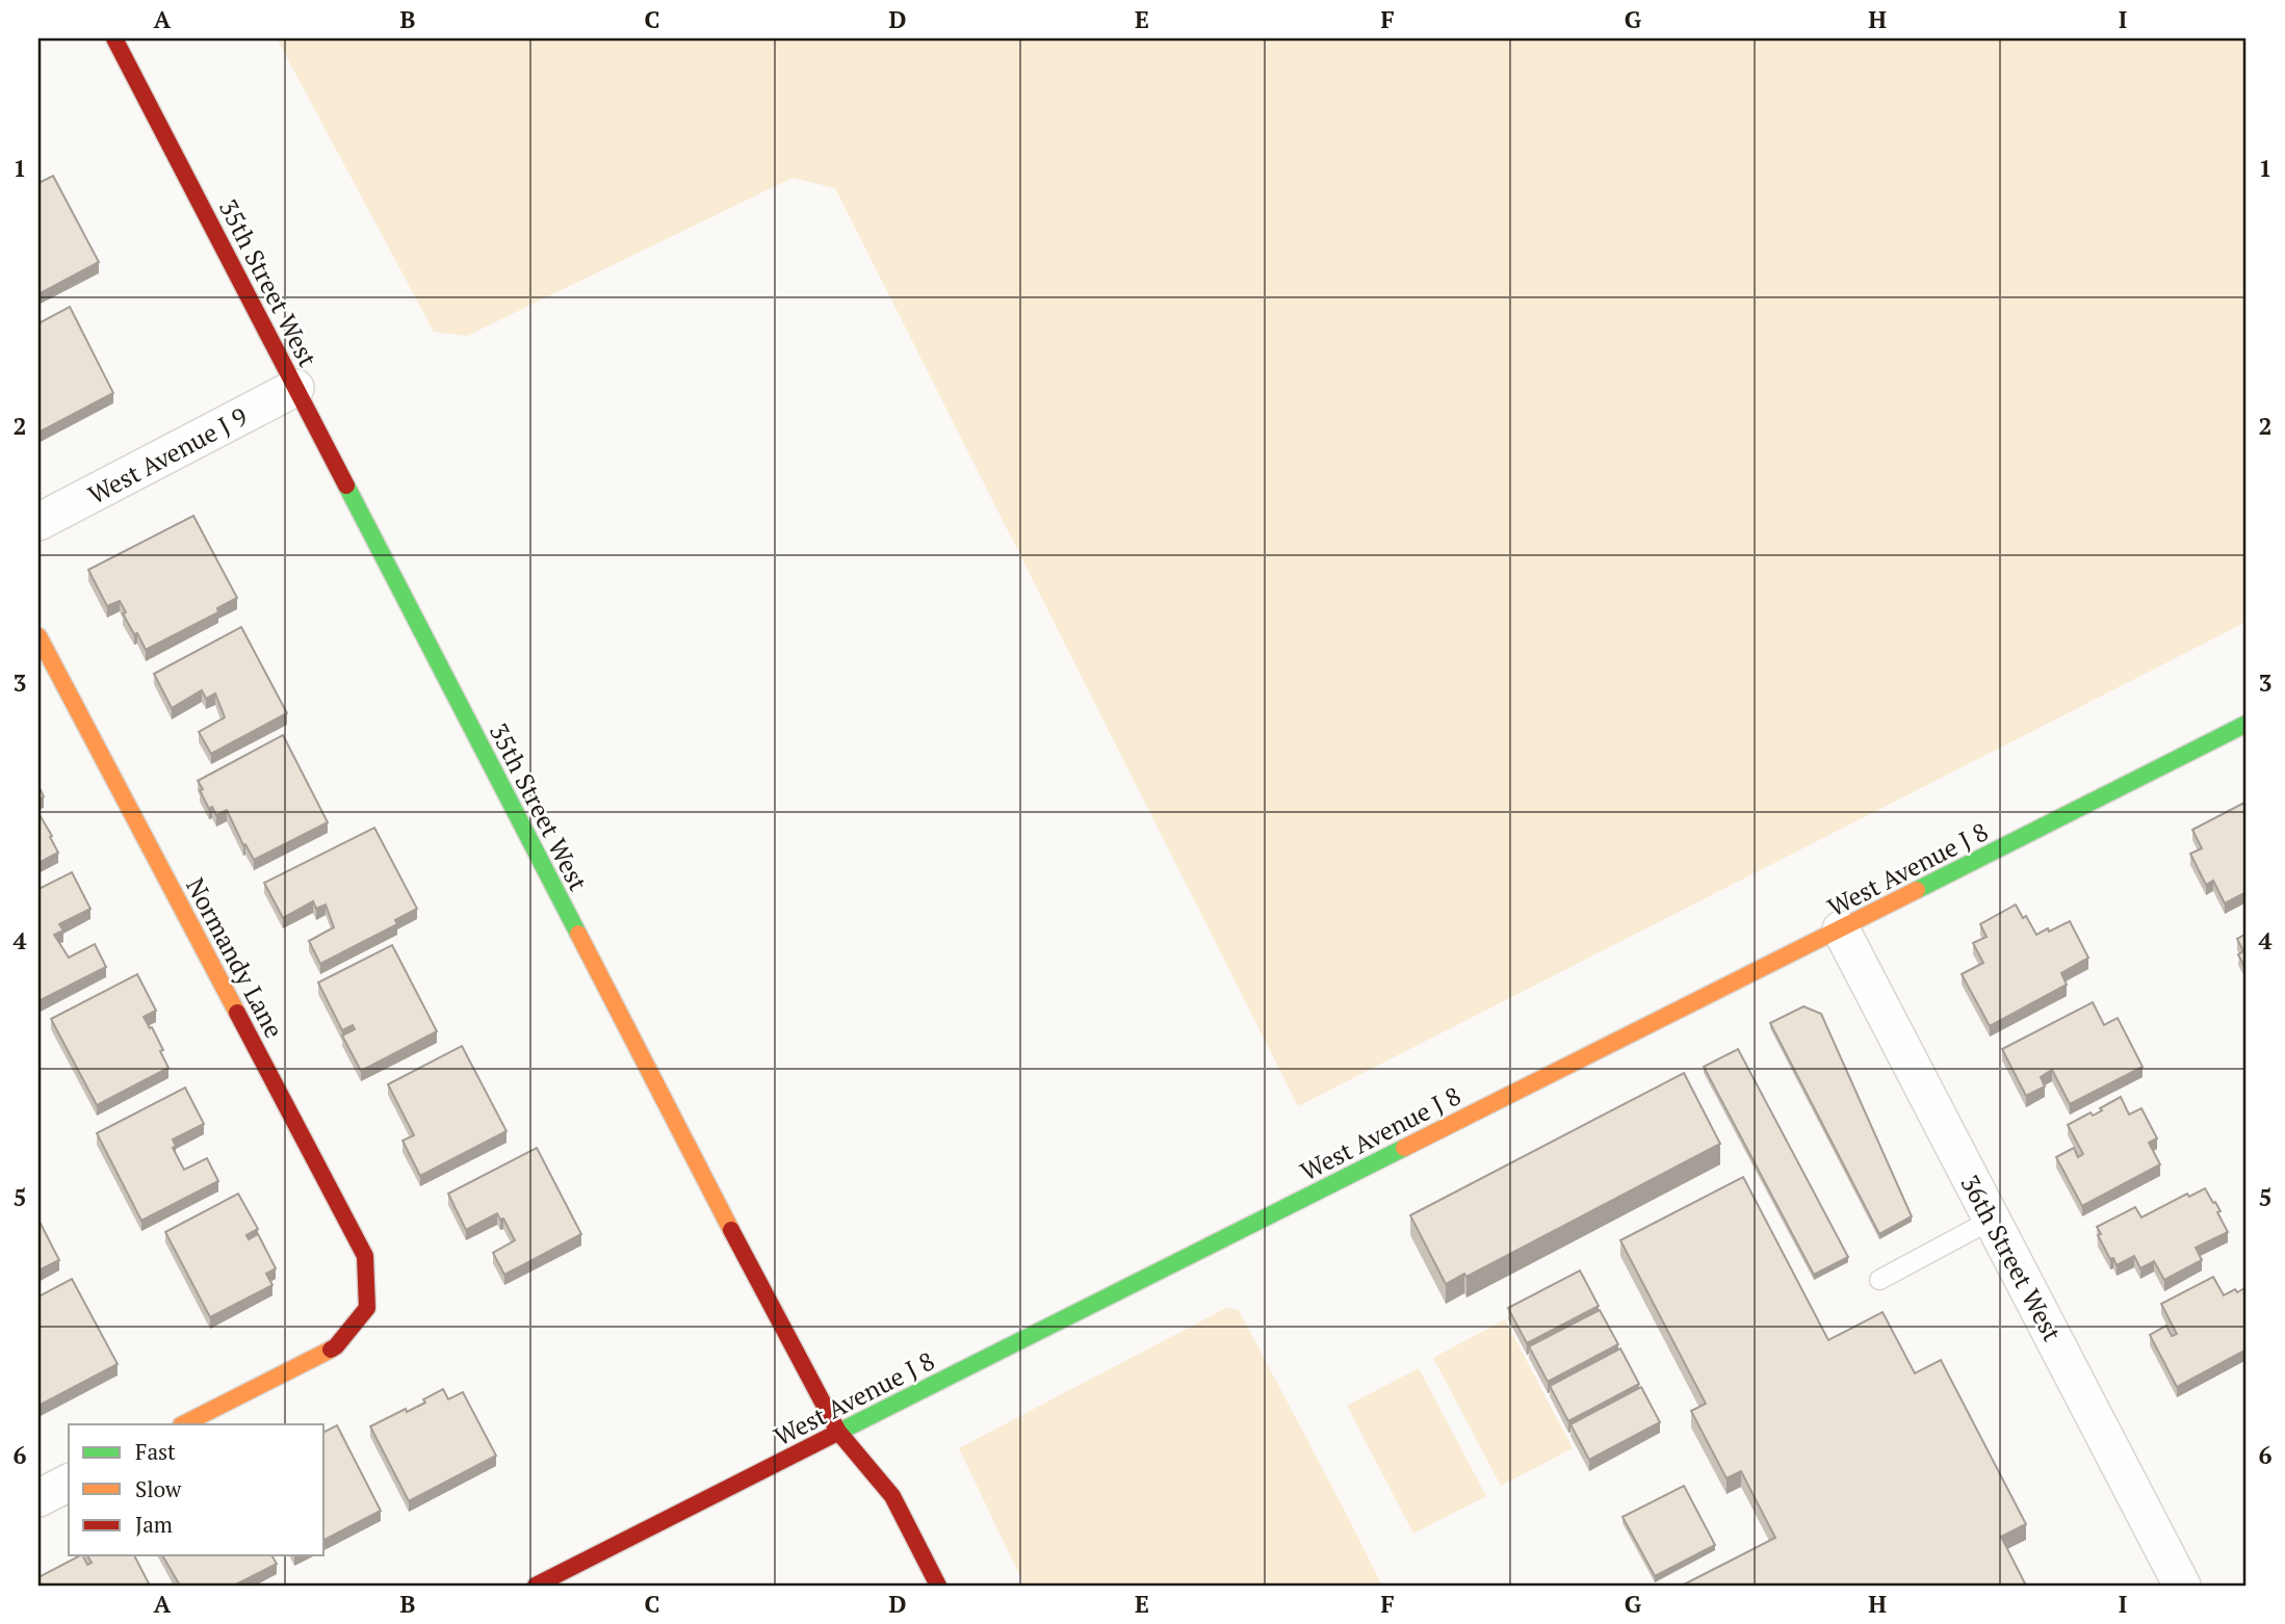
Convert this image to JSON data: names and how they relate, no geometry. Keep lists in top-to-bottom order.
{
  "streets": {
    "street": [
      "35th Street West",
      "West Avenue J 9",
      "West Avenue J 8",
      "Normandy Lane",
      "36th Street West"
    ]
  },
  "crossings": [
    ["35th Street West", "West Avenue J 9"],
    ["35th Street West", "West Avenue J 8"],
    ["West Avenue J 8", "36th Street West"]
  ],
  "legend": ["Fast", "Slow", "Jam"],
  "grid": {
    "columns": [
      "A",
      "B",
      "C",
      "D",
      "E",
      "F",
      "G",
      "H",
      "I"
    ],
    "rows": [
      "1",
      "2",
      "3",
      "4",
      "5",
      "6"
    ]
  }
}
